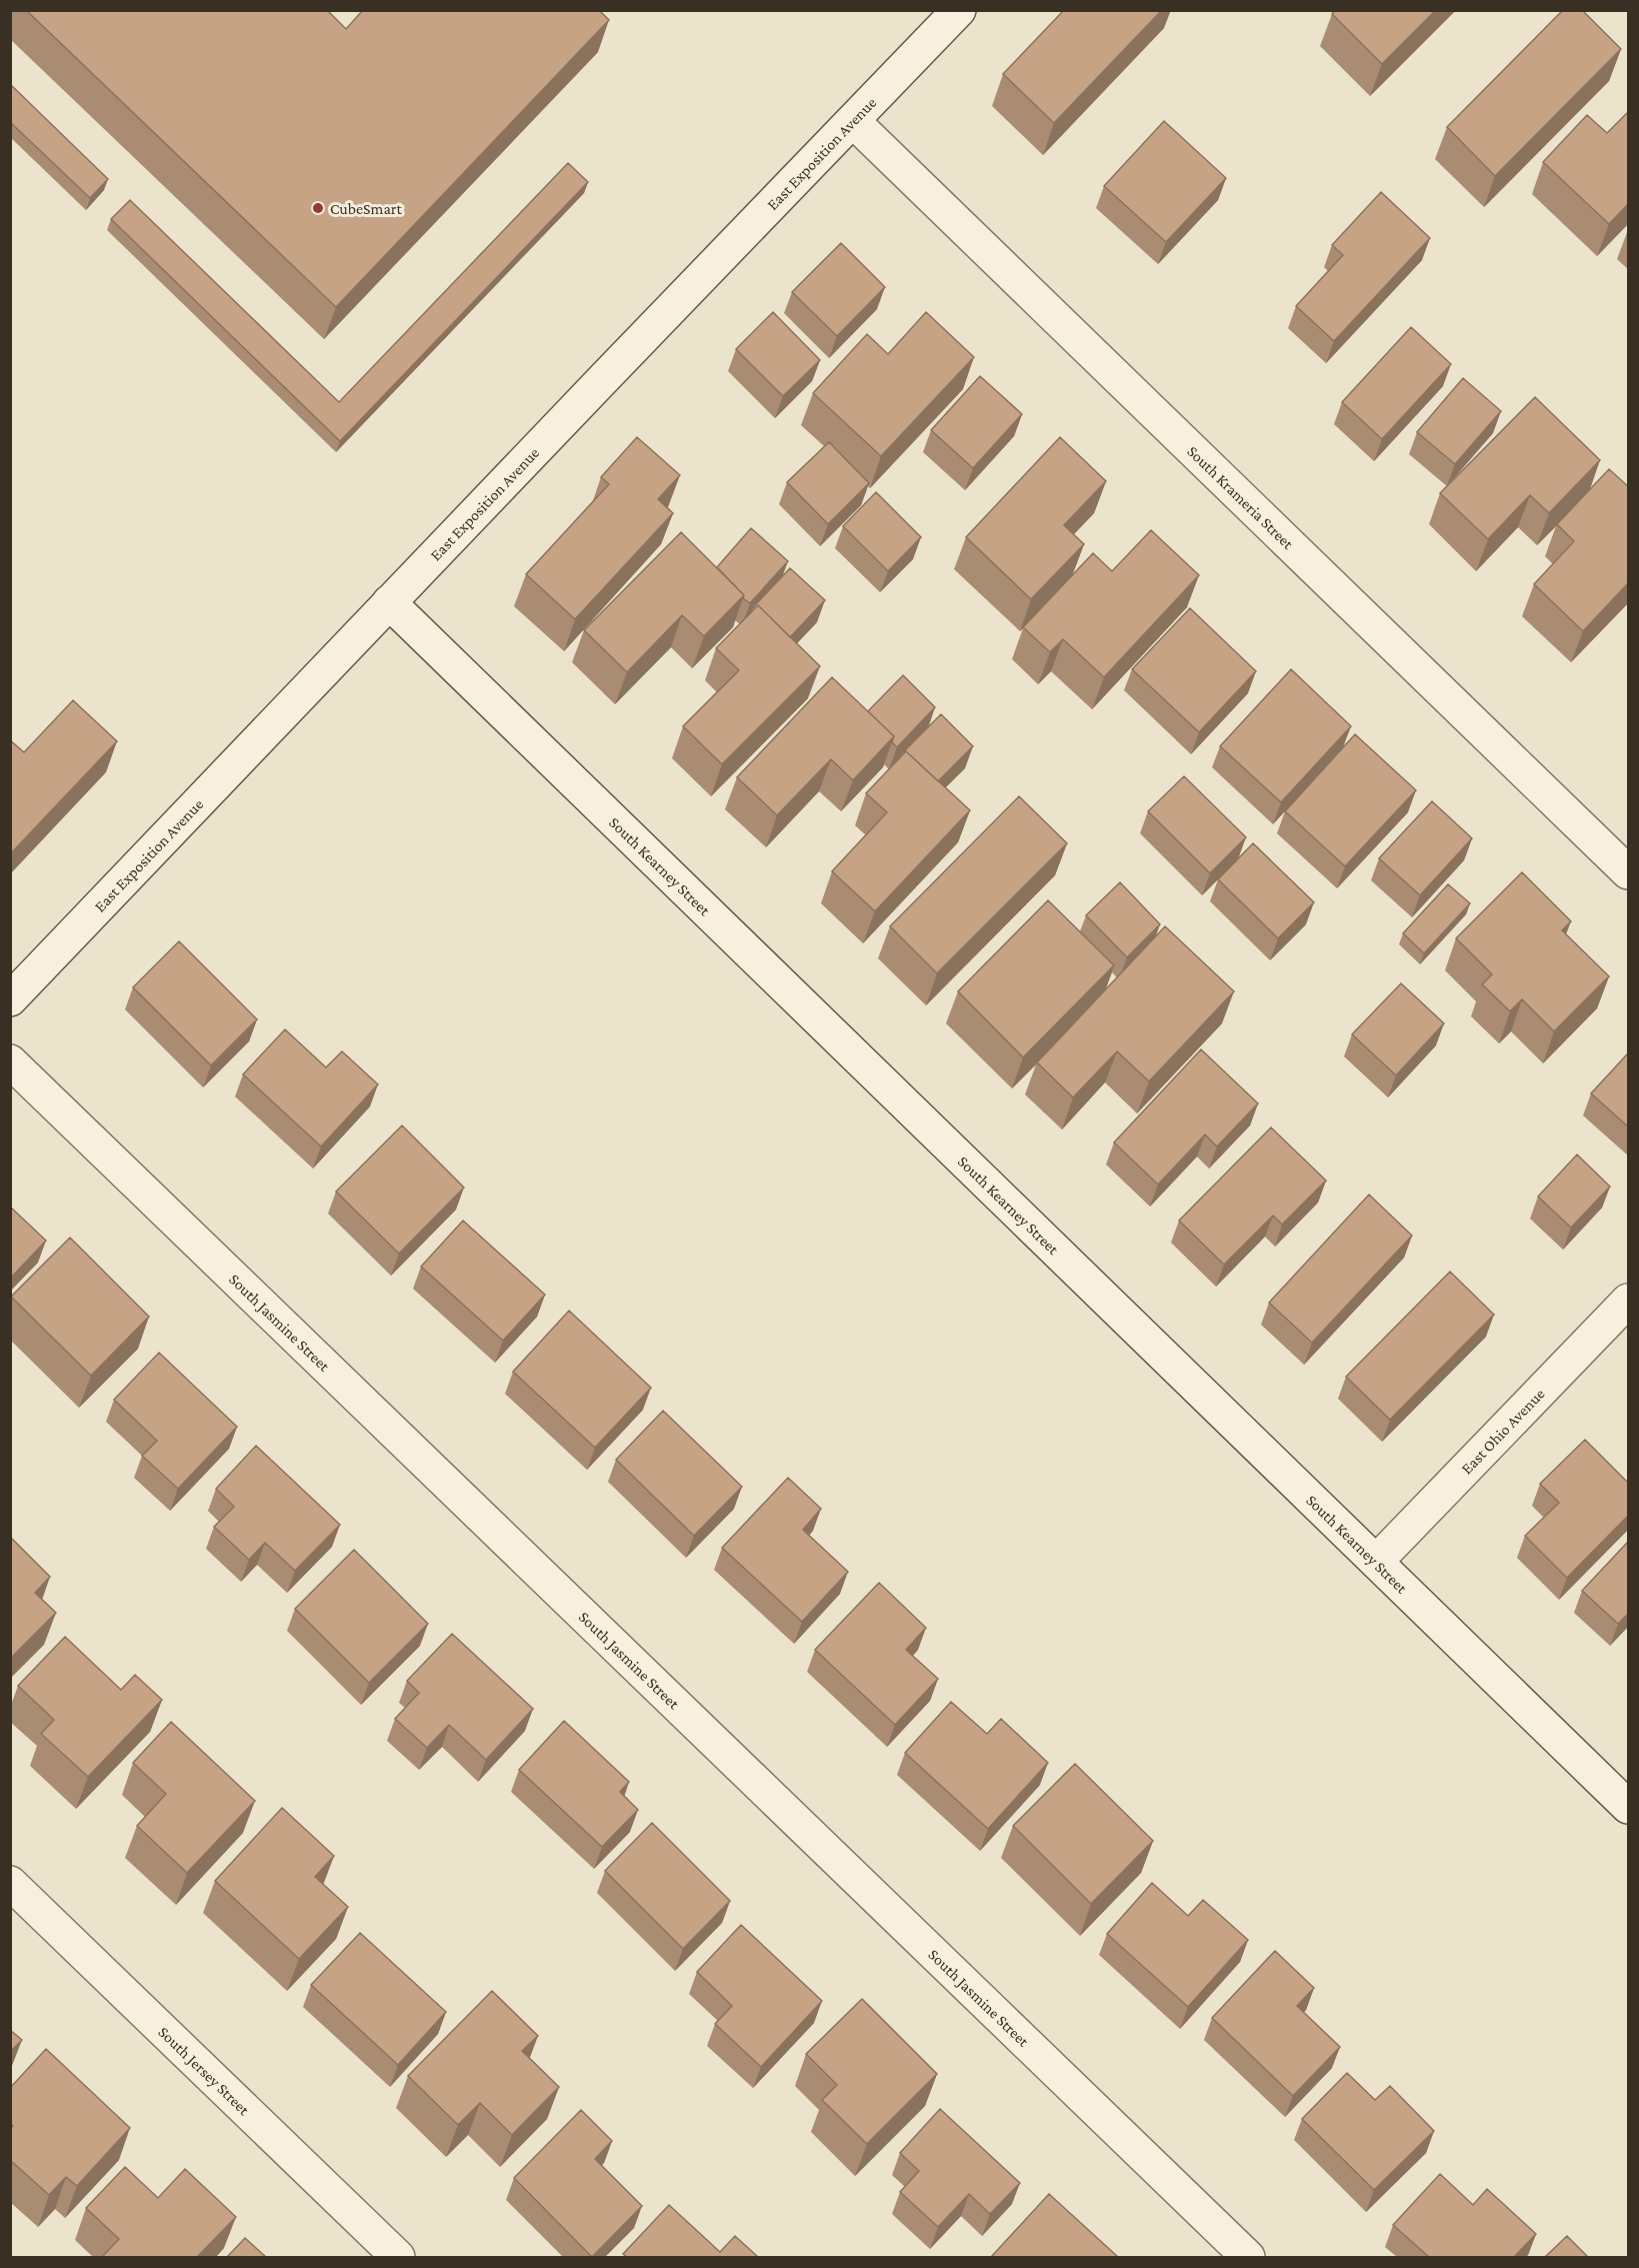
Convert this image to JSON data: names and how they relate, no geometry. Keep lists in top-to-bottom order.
{
  "streets": {
    "street": [
      "East Exposition Avenue",
      "South Krameria Street",
      "South Kearney Street",
      "South Jasmine Street",
      "East Ohio Avenue",
      "South Jersey Street"
    ]
  },
  "crossings": [
    ["East Exposition Avenue", "South Krameria Street"],
    ["East Exposition Avenue", "South Kearney Street"],
    ["South Kearney Street", "East Ohio Avenue"]
  ],
  "places": ["CubeSmart"]
}
